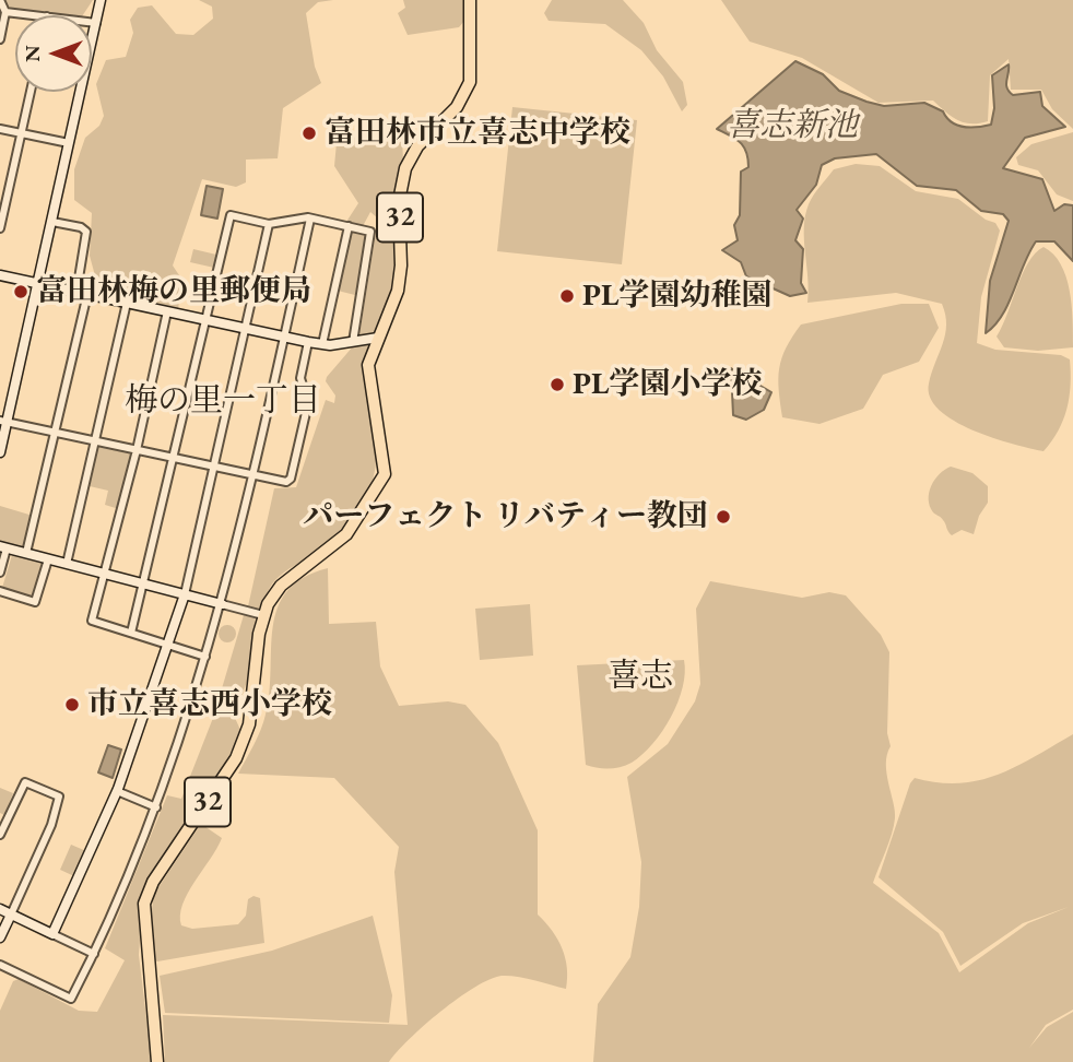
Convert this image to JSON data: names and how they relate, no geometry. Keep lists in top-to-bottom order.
{
  "streets": {
    "main road": ["32"]
  },
  "districts": ["梅の里一丁目", "喜志"],
  "water": ["喜志新池"],
  "places": [
    "富田林市立喜志中学校",
    "富田林梅の里郵便局",
    "PL学園幼稚園",
    "PL学園小学校",
    "パーフェクト リバティー教団",
    "市立喜志西小学校"
  ],
  "north": "left"
}
